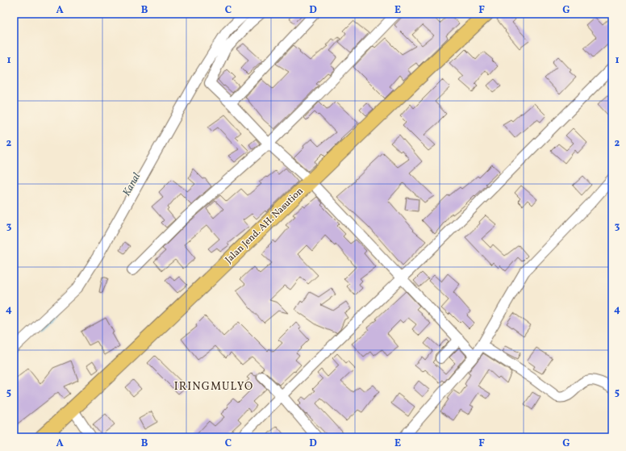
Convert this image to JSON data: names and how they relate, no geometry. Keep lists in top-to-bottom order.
{
  "streets": {
    "highway": ["Jalan Jend. AH. Nasution"]
  },
  "districts": ["IRINGMULYO"],
  "water": ["Kanal"],
  "grid": {
    "columns": [
      "A",
      "B",
      "C",
      "D",
      "E",
      "F",
      "G"
    ],
    "rows": [
      "1",
      "2",
      "3",
      "4",
      "5"
    ]
  }
}
